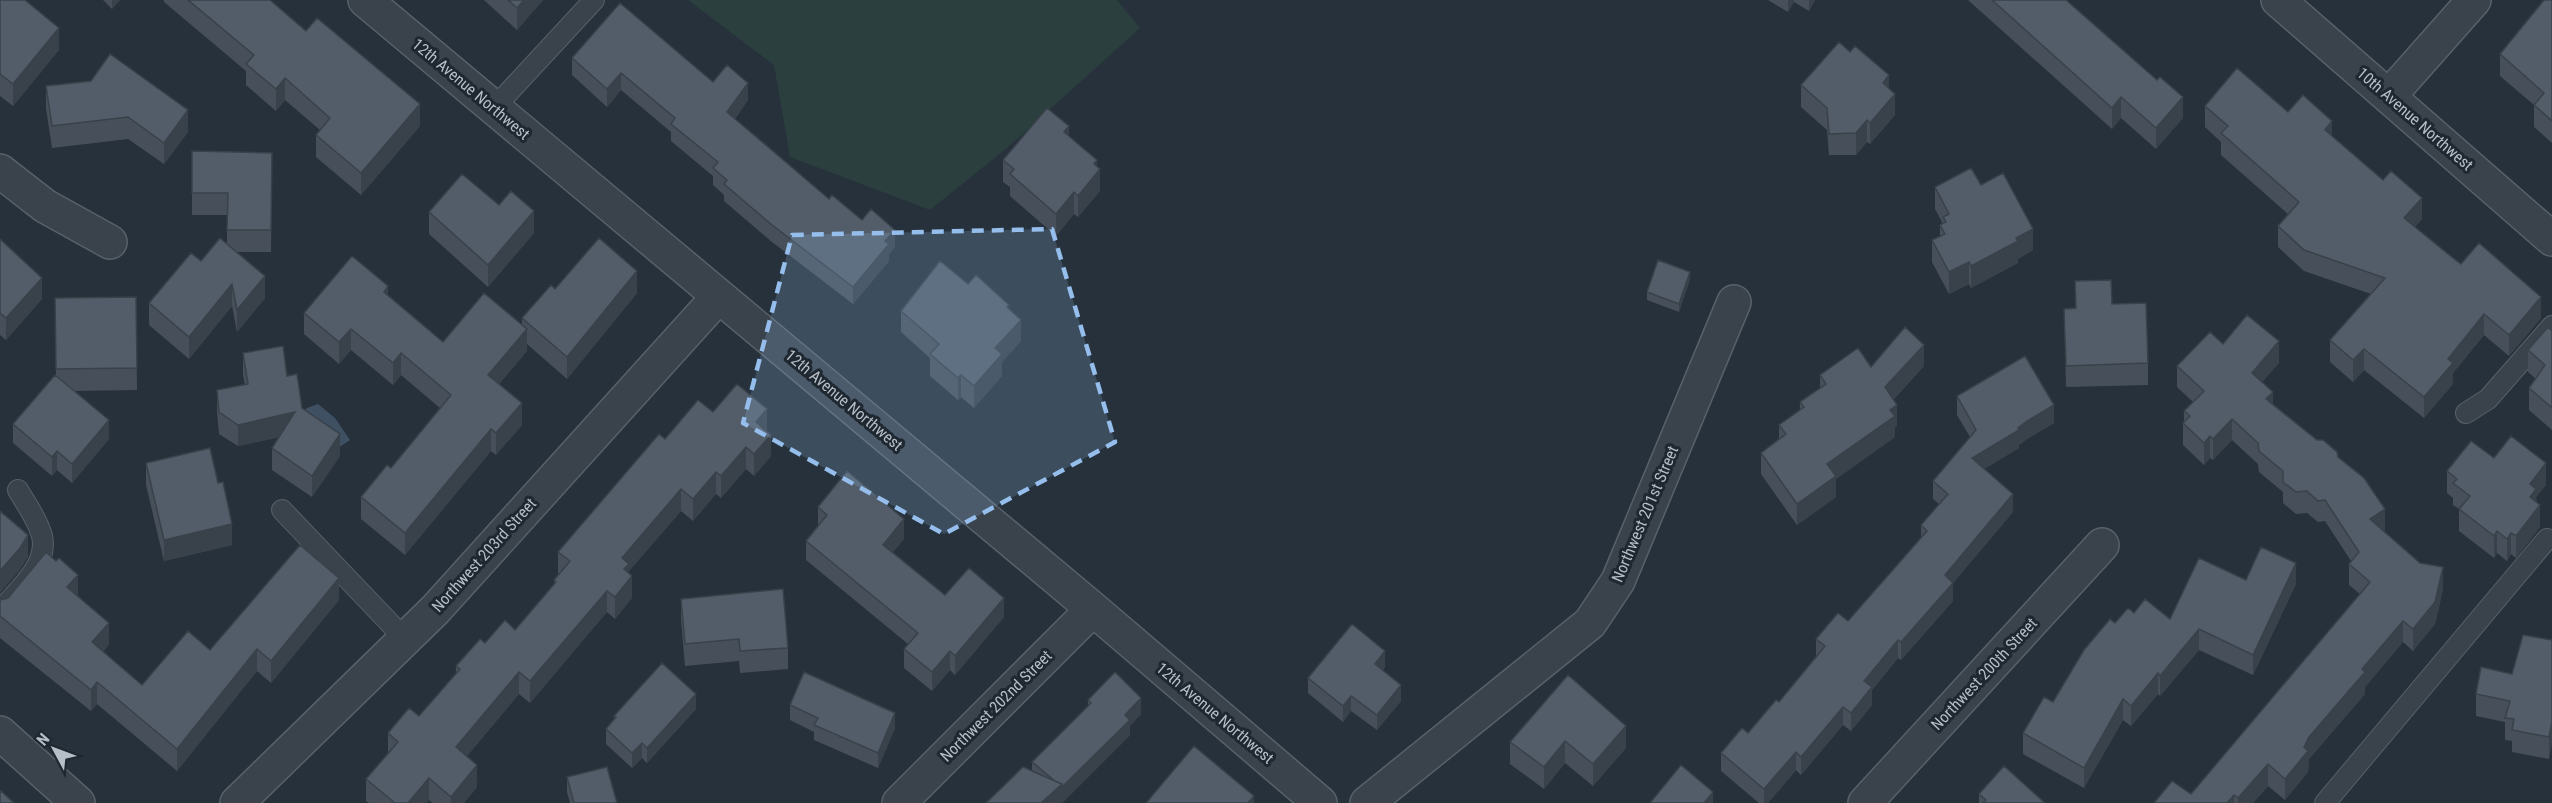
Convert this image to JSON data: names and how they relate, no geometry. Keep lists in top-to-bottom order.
{
  "streets": {
    "street": [
      "12th Avenue Northwest",
      "10th Avenue Northwest",
      "Northwest 201st Street",
      "Northwest 203rd Street",
      "Northwest 200th Street",
      "Northwest 202nd Street"
    ]
  },
  "crossings": [
    ["12th Avenue Northwest", "Northwest 203rd Street"],
    ["12th Avenue Northwest", "Northwest 202nd Street"]
  ],
  "north": "top left"
}
